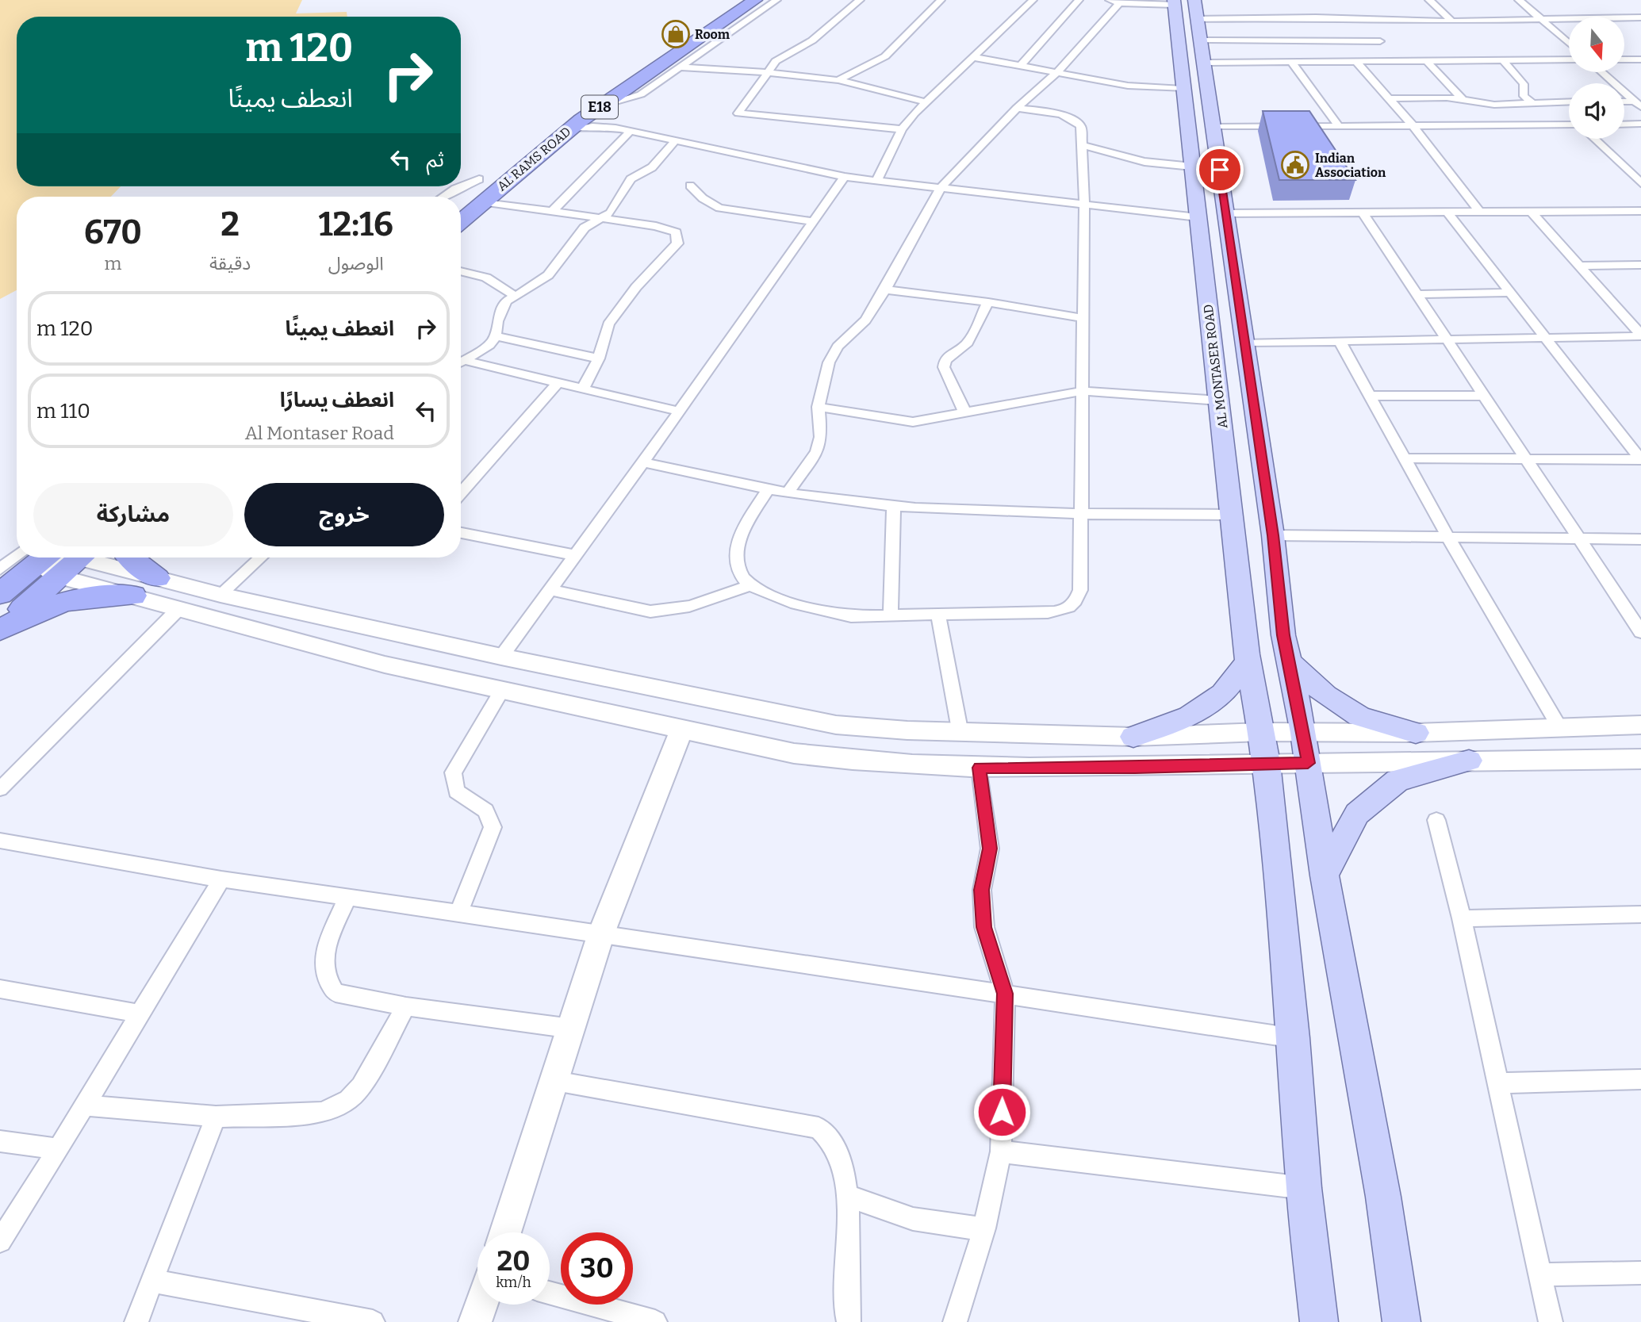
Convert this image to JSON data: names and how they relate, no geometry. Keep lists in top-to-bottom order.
{
  "streets": {
    "highway": ["E18", "AL RAMS ROAD"],
    "main road": ["AL MONTASER ROAD"]
  },
  "places": {
    "shop": ["Room"],
    "public building": ["Indian Association"]
  },
  "north": "bottom",
  "page": {
    "turn": ["120 m", "انعطف يمينًا"],
    "then": "ثم",
    "eta": [
      "12:16",
      "الوصول",
      "2",
      "دقيقة",
      "670",
      "m"
    ],
    "list": [
      {
        "name": "انعطف يمينًا",
        "value": "120 m"
      },
      {
        "name": "انعطف يسارًا",
        "note": "Al Montaser Road",
        "value": "110 m"
      }
    ],
    "buttons": ["خروج", "مشاركة"],
    "speed": "20 km/h",
    "limit": "30"
  }
}
